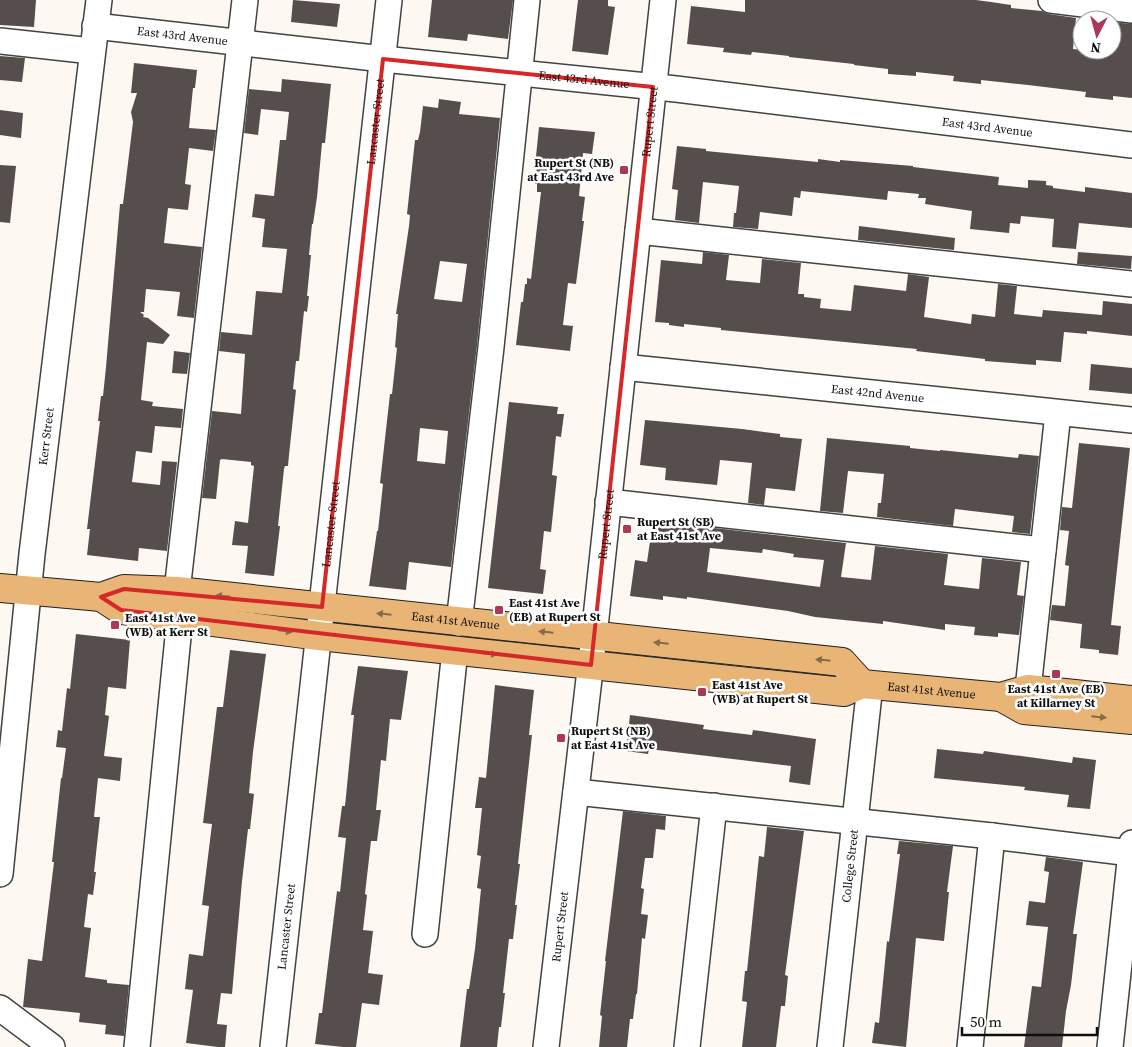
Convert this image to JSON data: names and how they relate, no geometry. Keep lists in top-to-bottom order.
{
  "streets": {
    "main road": ["East 41st Avenue"],
    "street": [
      "East 43rd Avenue",
      "Lancaster Street",
      "Rupert Street",
      "East 42nd Avenue",
      "Kerr Street",
      "College Street"
    ]
  },
  "crossings": [
    ["East 43rd Avenue", "Lancaster Street"],
    ["East 43rd Avenue", "Rupert Street"],
    ["East 43rd Avenue", "Kerr Street"],
    ["Lancaster Street", "East 41st Avenue"],
    ["Rupert Street", "East 42nd Avenue"],
    ["Rupert Street", "East 41st Avenue"],
    ["Kerr Street", "East 41st Avenue"],
    ["East 41st Avenue", "College Street"]
  ],
  "places": {
    "transit": [
      "Rupert St (NB) at East 43rd Ave",
      "Rupert St (SB) at East 41st Ave",
      "East 41st Ave (EB) at Rupert St",
      "East 41st Ave (WB) at Kerr St",
      "East 41st Ave (EB) at Killarney St",
      "East 41st Ave (WB) at Rupert St",
      "Rupert St (NB) at East 41st Ave"
    ]
  },
  "scale_bar": "50 m",
  "north": "bottom"
}
